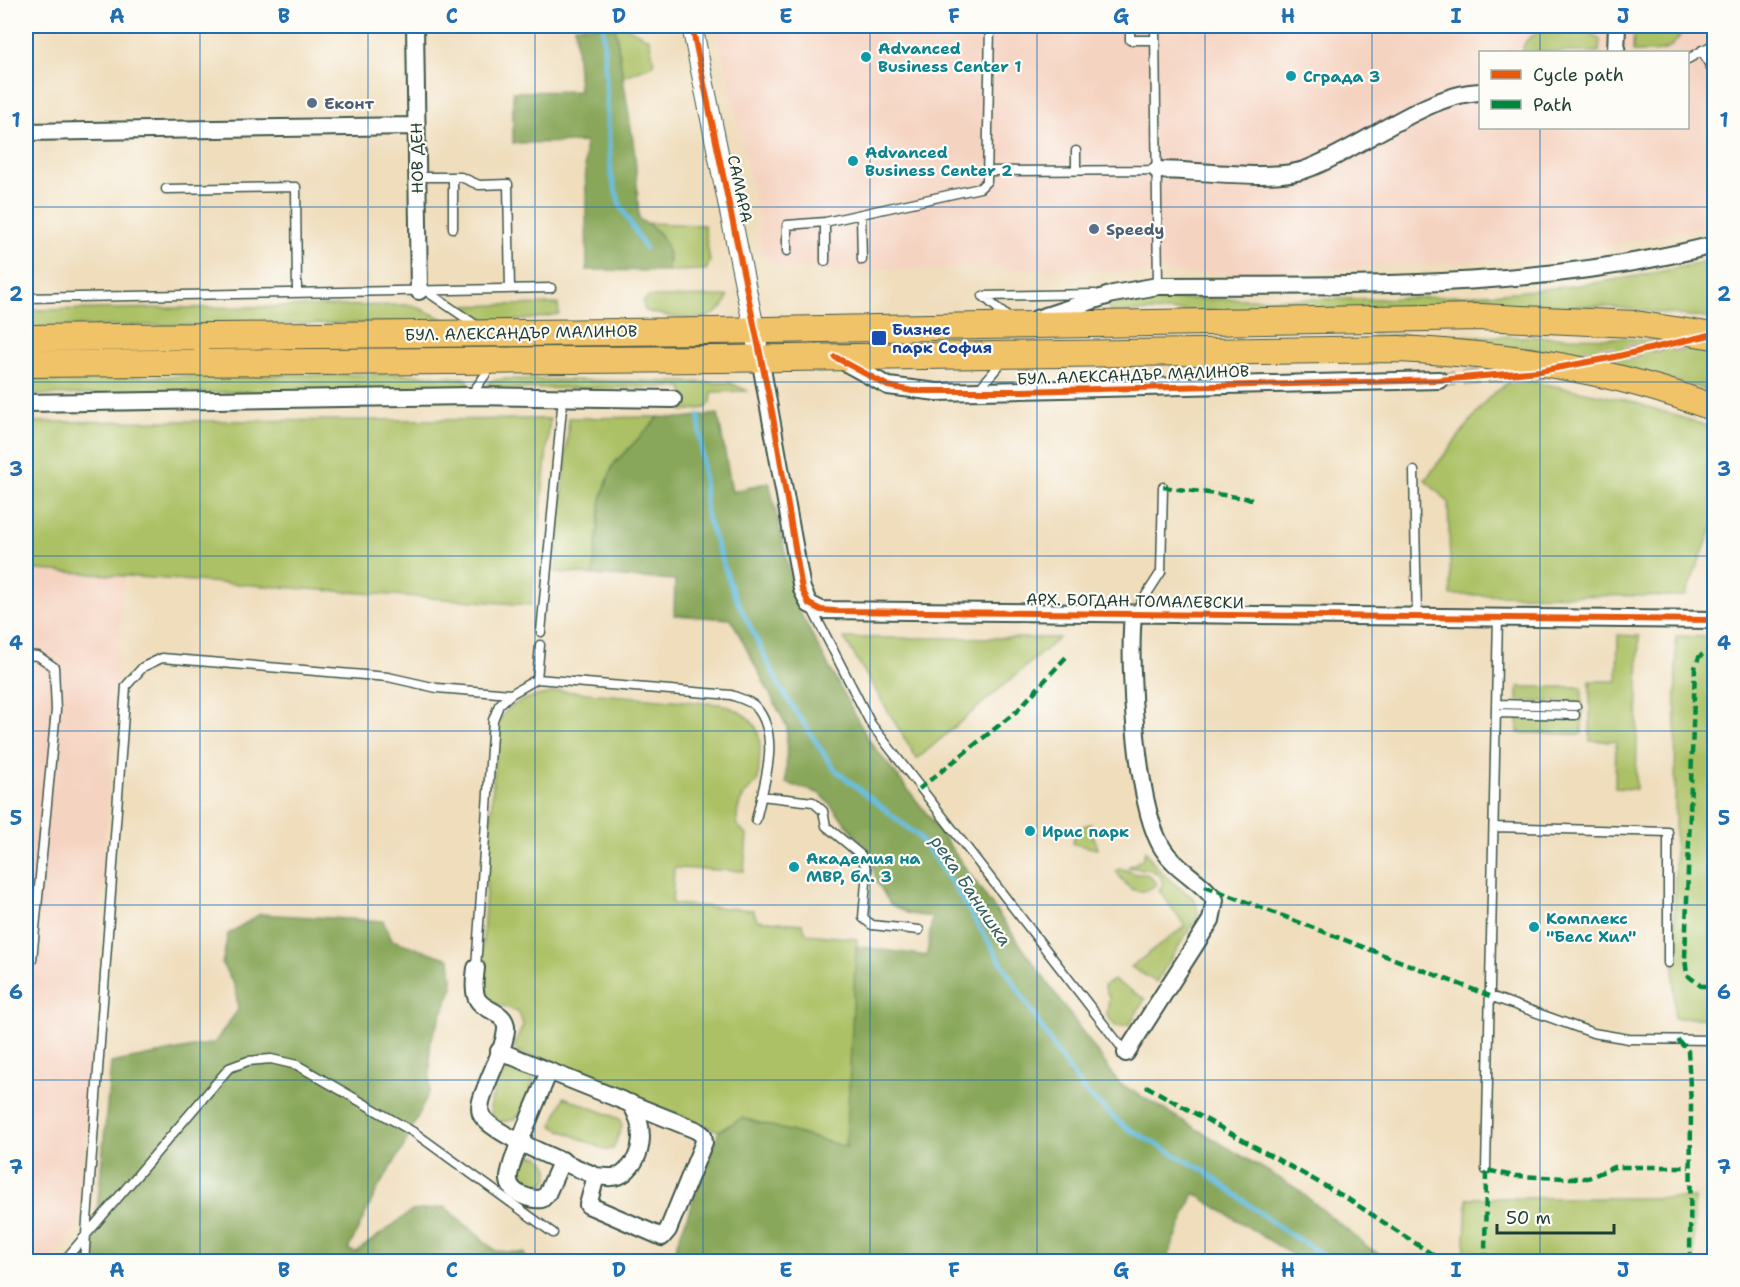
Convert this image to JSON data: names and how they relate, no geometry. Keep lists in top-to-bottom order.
{
  "streets": {
    "main road": ["БУЛ. АЛЕКСАНДЪР МАЛИНОВ"],
    "street": ["НОВ ДЕН", "САМАРА", "АРХ. БОГДАН ТОМАЛЕВСКИ"]
  },
  "crossings": [
    ["САМАРА", "БУЛ. АЛЕКСАНДЪР МАЛИНОВ"]
  ],
  "water": ["река Банишка"],
  "places": {
    "other": [
      "Advanced Business Center 1",
      "Сграда 3",
      "Еконт",
      "Advanced Business Center 2",
      "Speedy",
      "Ирис парк",
      "Академия на МВР, бл. 3",
      "Комплекс \"Белс Хил\""
    ],
    "transit": ["Бизнес парк София"]
  },
  "legend": ["Cycle path", "Path"],
  "scale_bar": "50 m",
  "grid": {
    "columns": [
      "A",
      "B",
      "C",
      "D",
      "E",
      "F",
      "G",
      "H",
      "I",
      "J"
    ],
    "rows": [
      "1",
      "2",
      "3",
      "4",
      "5",
      "6",
      "7"
    ]
  }
}
